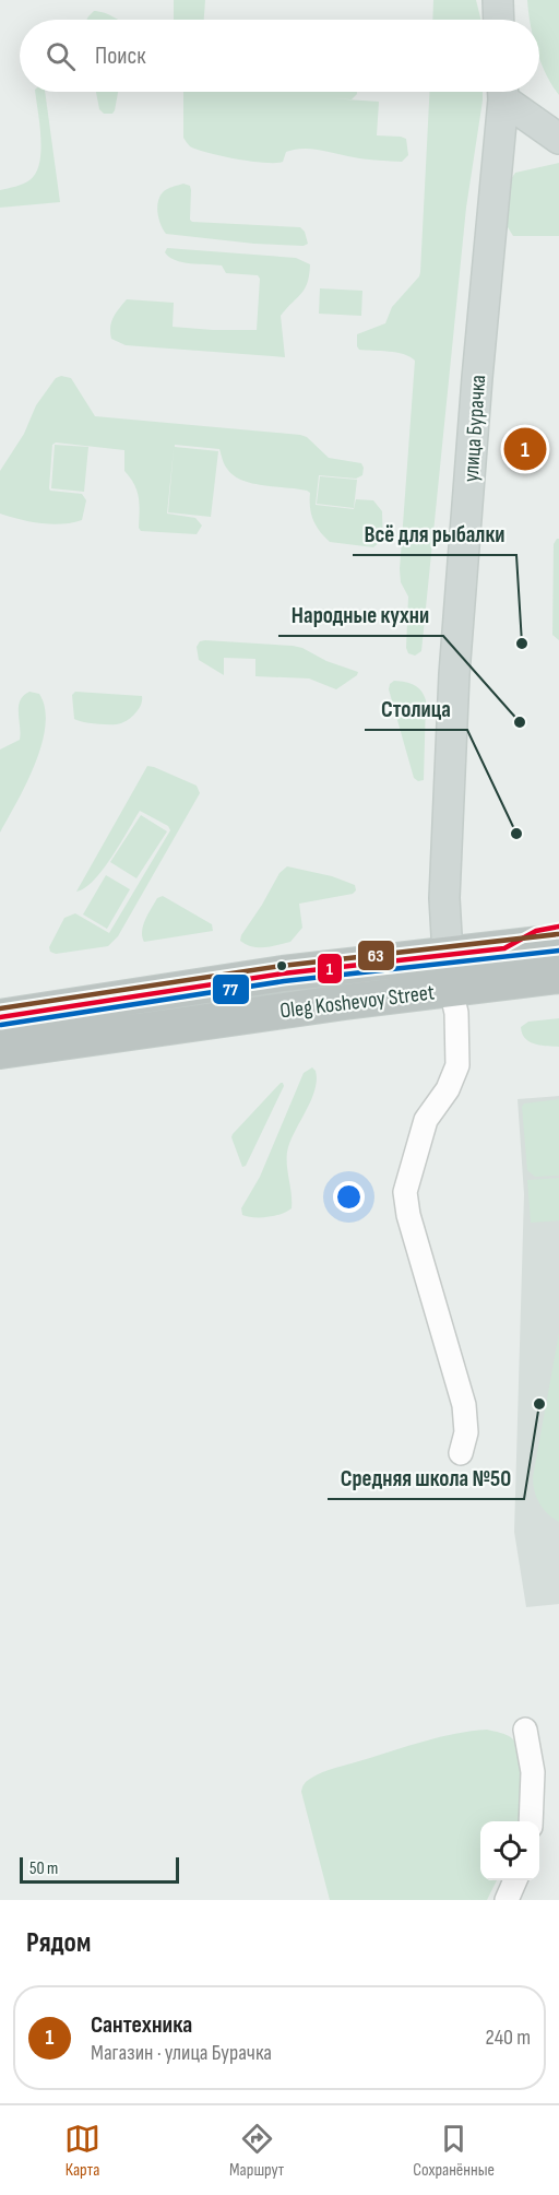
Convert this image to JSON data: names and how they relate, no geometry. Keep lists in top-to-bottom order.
{
  "streets": {
    "highway": ["Oleg Koshevoy Street"],
    "main road": ["улица Бурачка"]
  },
  "crossings": [
    ["улица Бурачка", "Oleg Koshevoy Street"]
  ],
  "places": [
    "Всё для рыбалки",
    "Народные кухни",
    "Столица",
    "Средняя школа №50"
  ],
  "lines": ["transit line 1", "transit line 63", "transit line 77"],
  "scale_bar": "50 m",
  "page": {
    "search": "Поиск",
    "pins": "1",
    "scale": "50 m",
    "heading": "Рядом",
    "list": [
      {
        "mark": "1",
        "name": "Сантехника",
        "note": "Магазин · улица Бурачка",
        "value": "240 m"
      }
    ],
    "nav": ["Карта", "Маршрут", "Сохранённые"]
  }
}
